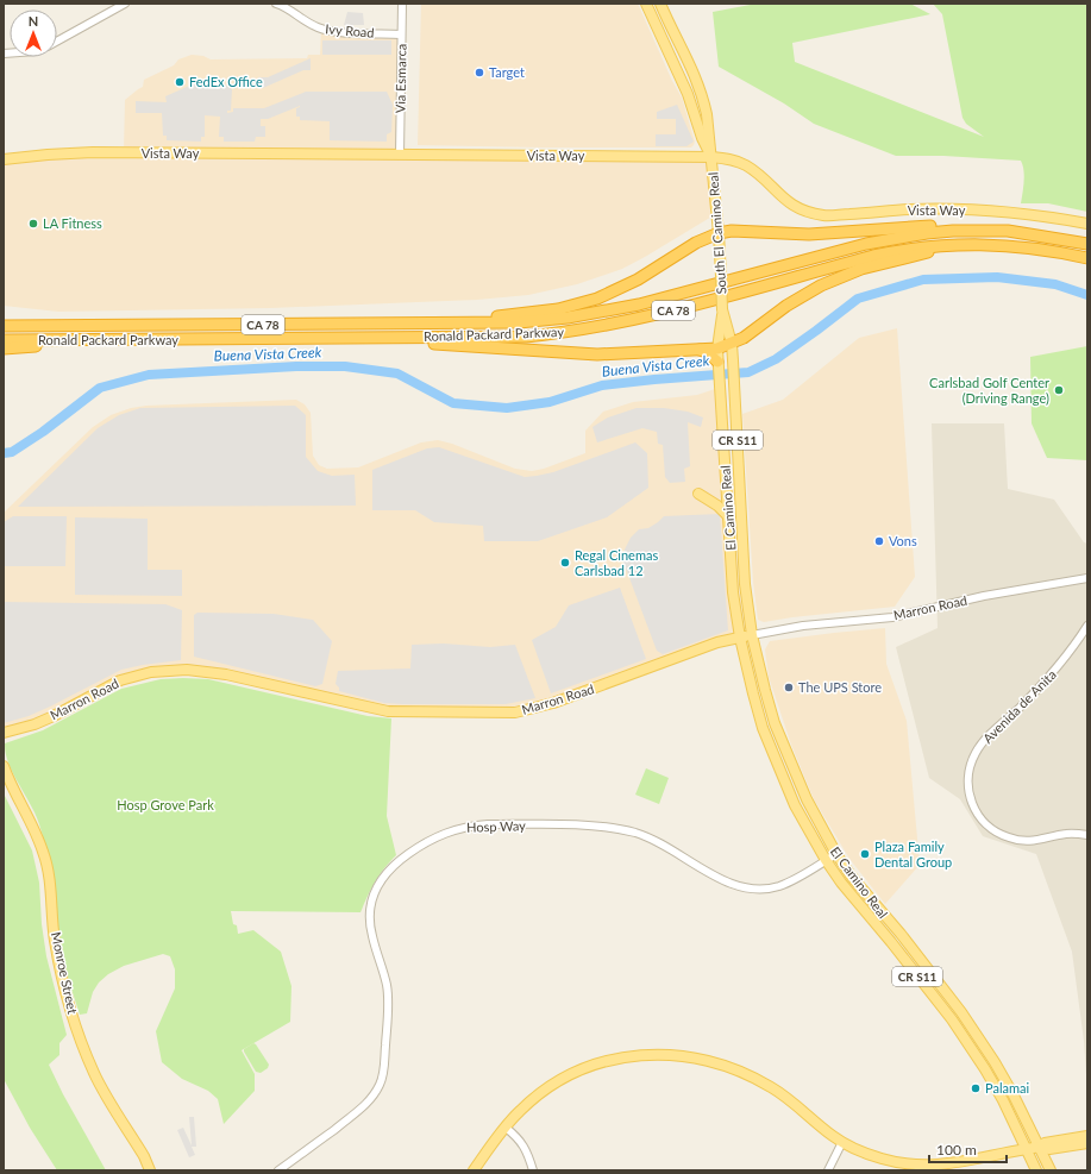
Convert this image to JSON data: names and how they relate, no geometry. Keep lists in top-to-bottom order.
{
  "streets": {
    "highway": ["CA 78", "Ronald Packard Parkway"],
    "main road": [
      "Vista Way",
      "South El Camino Real",
      "CR S11",
      "El Camino Real",
      "Marron Road",
      "Monroe Street"
    ],
    "street": [
      "Ivy Road",
      "Via Esmarca",
      "Avenida de Anita",
      "Hosp Way"
    ]
  },
  "crossings": [
    ["Ivy Road", "Via Esmarca"],
    ["Via Esmarca", "Vista Way"],
    ["Vista Way", "South El Camino Real"],
    ["South El Camino Real", "El Camino Real"],
    ["El Camino Real", "Marron Road"],
    ["El Camino Real", "Hosp Way"]
  ],
  "water": ["Buena Vista Creek"],
  "parks": ["Hosp Grove Park"],
  "places": [
    "Target",
    "FedEx Office",
    "LA Fitness",
    "Carlsbad Golf Center (Driving Range)",
    "Vons",
    "Regal Cinemas Carlsbad 12",
    "The UPS Store",
    "Plaza Family Dental Group",
    "Palamai"
  ],
  "scale_bar": "100 m",
  "north": "top"
}
